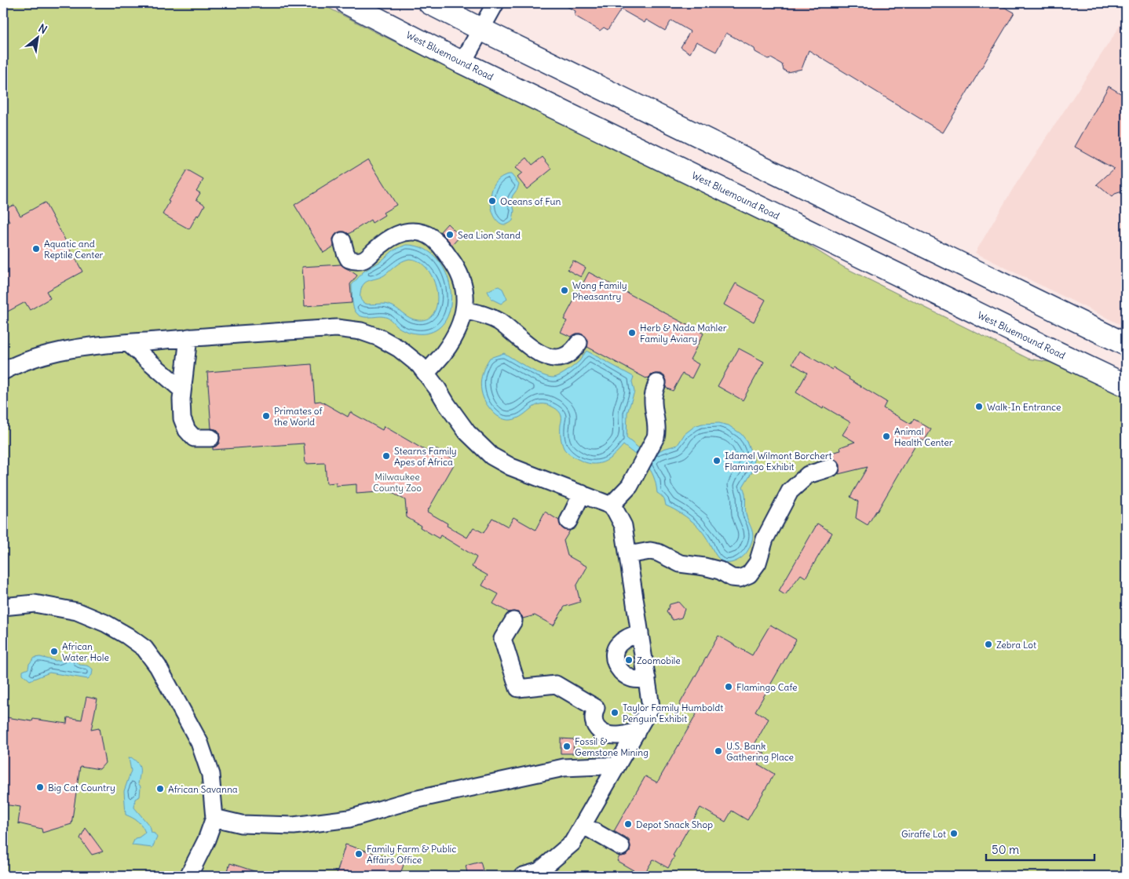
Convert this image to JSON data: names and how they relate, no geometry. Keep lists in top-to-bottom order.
{
  "streets": {
    "main road": ["West Bluemound Road"]
  },
  "parks": ["Milwaukee County Zoo"],
  "places": [
    "Oceans of Fun",
    "Sea Lion Stand",
    "Aquatic and Reptile Center",
    "Wong Family Pheasantry",
    "Herb & Nada Mahler Family Aviary",
    "Walk-In Entrance",
    "Primates of the World",
    "Animal Health Center",
    "Stearns Family Apes of Africa",
    "Idamel Wilmont Borchert Flamingo Exhibit",
    "Zebra Lot",
    "African Water Hole",
    "Zoomobile",
    "Flamingo Cafe",
    "Taylor Family Humboldt Penguin Exhibit",
    "Fossil & Gemstone Mining",
    "U.S. Bank Gathering Place",
    "Big Cat Country",
    "African Savanna",
    "Depot Snack Shop",
    "Giraffe Lot",
    "Family Farm & Public Affairs Office"
  ],
  "scale_bar": "50 m",
  "north": "top right"
}
